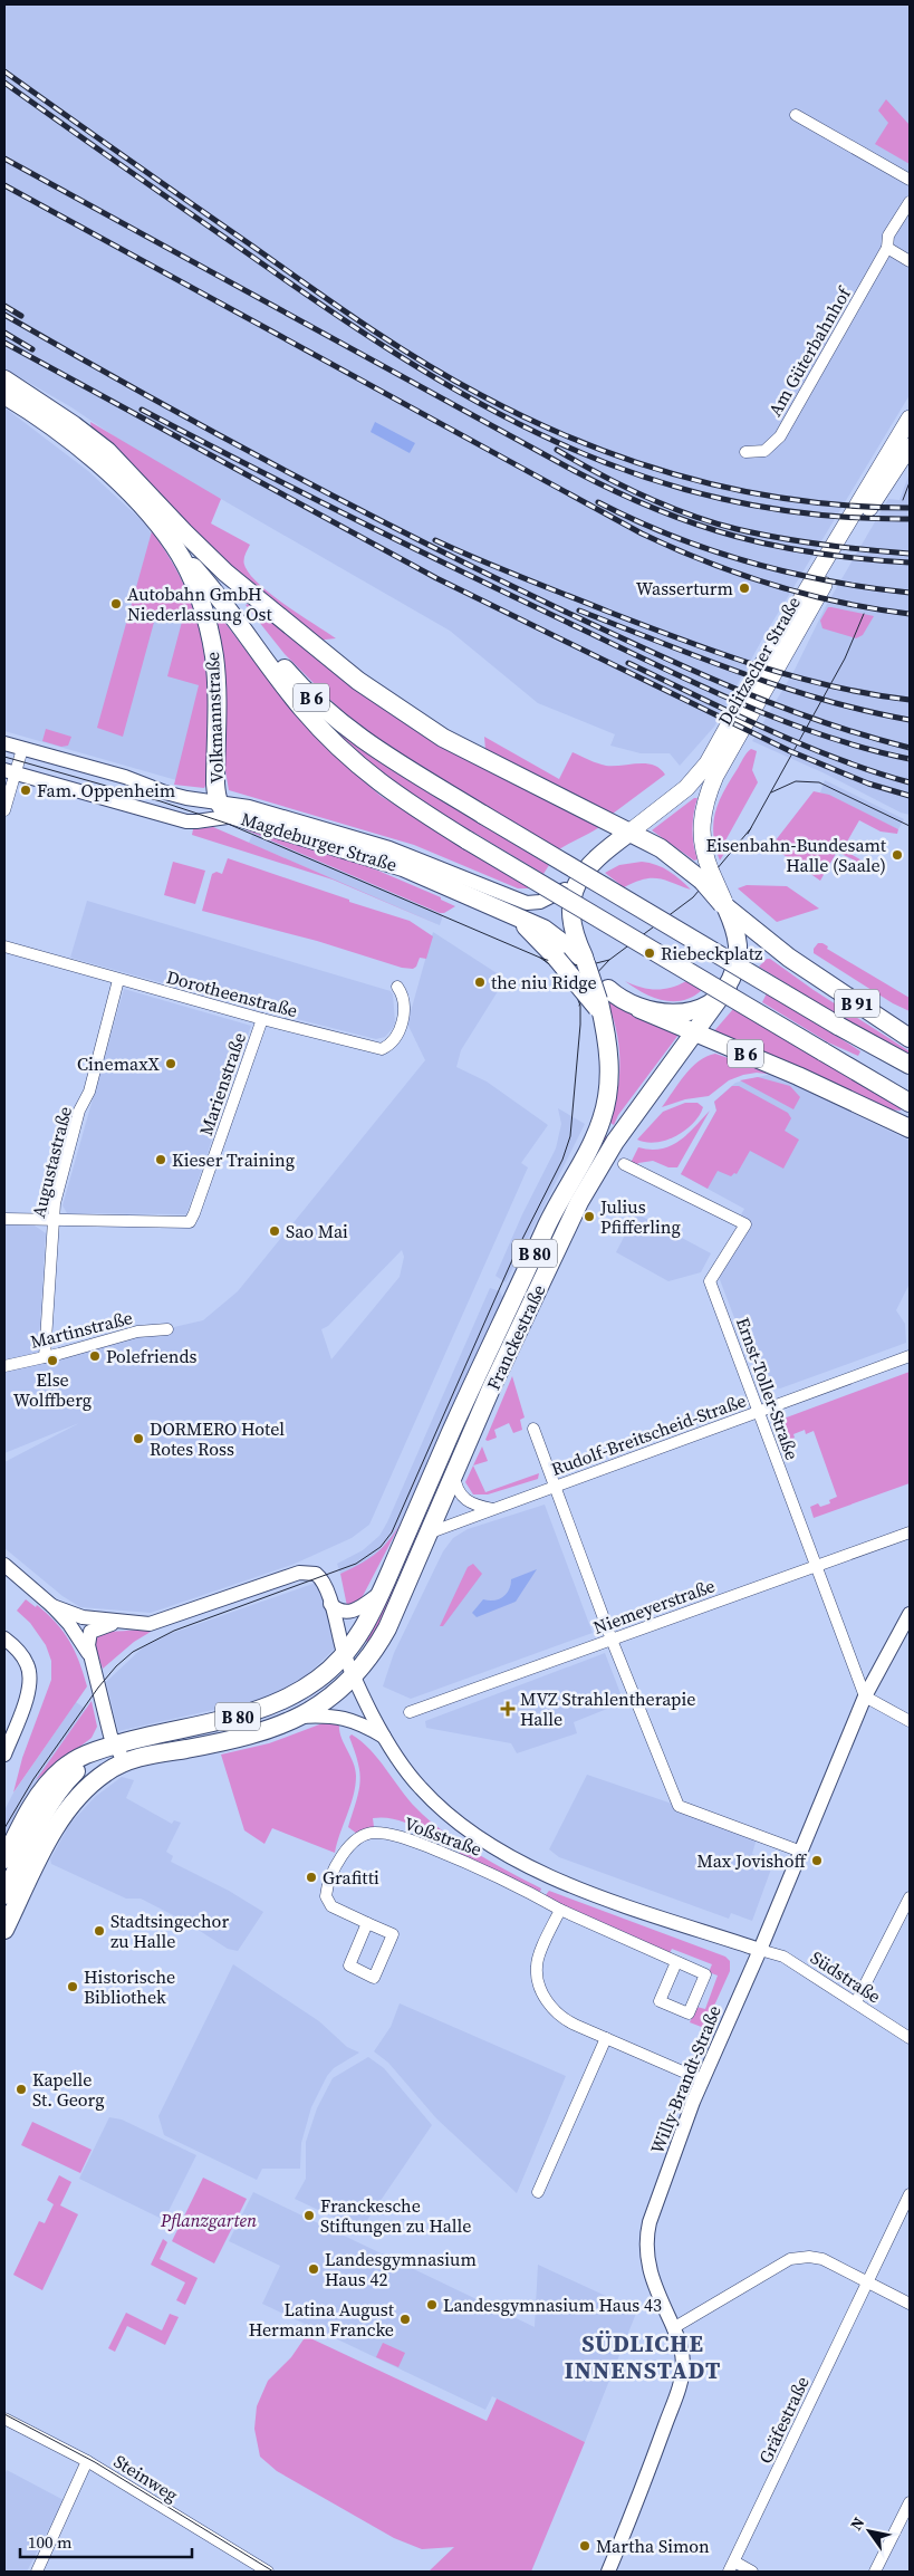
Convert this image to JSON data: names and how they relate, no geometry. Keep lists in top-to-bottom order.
{
  "streets": {
    "main road": [
      "Delitzscher Straße",
      "B 6",
      "Volkmannstraße",
      "Magdeburger Straße",
      "B 91",
      "B 80",
      "Franckestraße"
    ],
    "street": [
      "Am Güterbahnhof",
      "Dorotheenstraße",
      "Marienstraße",
      "Augustastraße",
      "Martinstraße",
      "Ernst-Toller-Straße",
      "Rudolf-Breitscheid-Straße",
      "Niemeyerstraße",
      "Voßstraße",
      "Südstraße",
      "Willy-Brandt-Straße",
      "Gräfestraße",
      "Steinweg"
    ]
  },
  "crossings": [
    ["Delitzscher Straße", "B 6"],
    ["Delitzscher Straße", "Magdeburger Straße"],
    ["Delitzscher Straße", "B 91"],
    ["Delitzscher Straße", "B 80"],
    ["Delitzscher Straße", "Franckestraße"],
    ["B 6", "Volkmannstraße"],
    ["B 6", "Magdeburger Straße"],
    ["B 6", "B 91"],
    ["B 6", "B 80"],
    ["B 6", "Franckestraße"],
    ["Volkmannstraße", "Magdeburger Straße"],
    ["Magdeburger Straße", "B 91"],
    ["Magdeburger Straße", "B 80"],
    ["Magdeburger Straße", "Franckestraße"],
    ["Dorotheenstraße", "Marienstraße"],
    ["Dorotheenstraße", "Augustastraße"],
    ["B 91", "B 80"],
    ["B 91", "Franckestraße"],
    ["Marienstraße", "Augustastraße"],
    ["Augustastraße", "Martinstraße"],
    ["B 80", "Franckestraße"],
    ["Franckestraße", "Rudolf-Breitscheid-Straße"],
    ["Ernst-Toller-Straße", "Rudolf-Breitscheid-Straße"],
    ["Ernst-Toller-Straße", "Niemeyerstraße"],
    ["Ernst-Toller-Straße", "Willy-Brandt-Straße"],
    ["Südstraße", "Willy-Brandt-Straße"]
  ],
  "districts": ["SÜDLICHE INNENSTADT"],
  "parks": ["Pflanzgarten"],
  "places": {
    "other": [
      "Wasserturm",
      "Autobahn GmbH Niederlassung Ost",
      "Fam. Oppenheim",
      "Eisenbahn-Bundesamt Halle (Saale)",
      "Riebeckplatz",
      "the niu Ridge",
      "CinemaxX",
      "Kieser Training",
      "Julius Pfifferling",
      "Sao Mai",
      "Polefriends",
      "Else Wolffberg",
      "DORMERO Hotel Rotes Ross",
      "Max Jovishoff",
      "Grafitti",
      "Stadtsingechor zu Halle",
      "Historische Bibliothek",
      "Kapelle St. Georg",
      "Franckesche Stiftungen zu Halle",
      "Landesgymnasium Haus 42",
      "Landesgymnasium Haus 43",
      "Latina August Hermann Francke",
      "Martha Simon"
    ],
    "health": ["MVZ Strahlentherapie Halle"]
  },
  "scale_bar": "100 m",
  "north": "top left"
}
